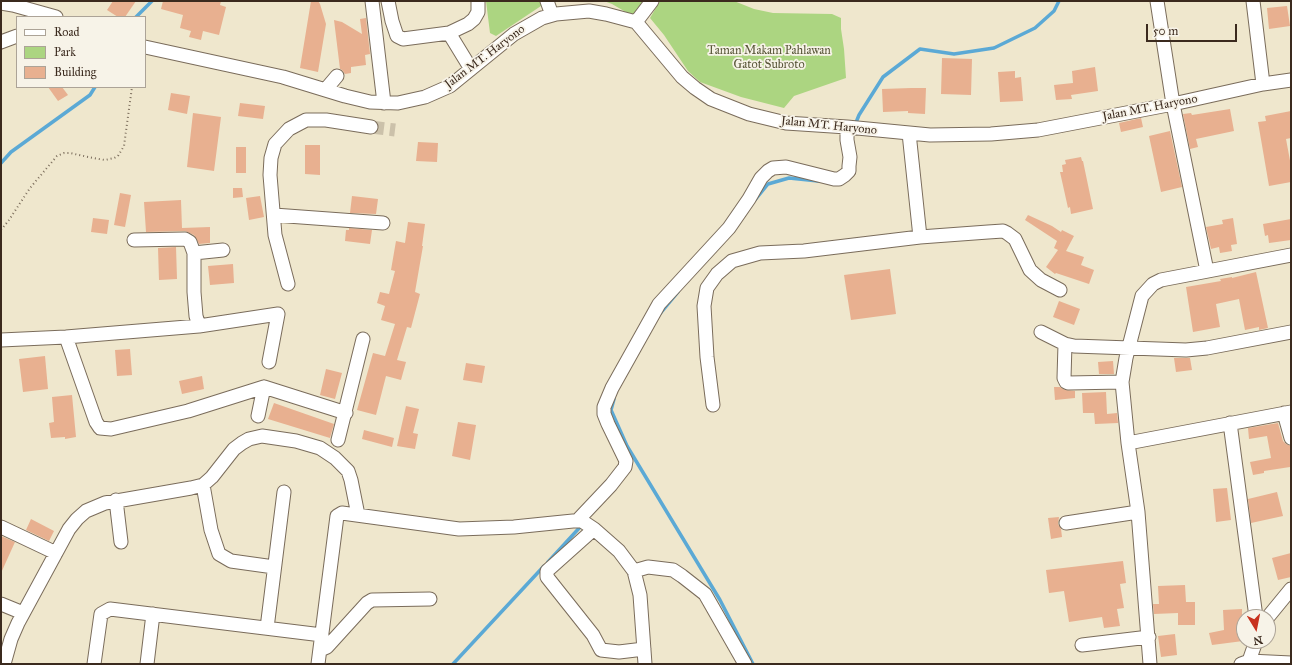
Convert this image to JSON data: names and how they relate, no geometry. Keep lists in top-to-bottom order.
{
  "streets": {
    "street": ["Jalan MT. Haryono"]
  },
  "parks": ["Taman Makam Pahlawan Gatot Subroto"],
  "legend": ["Road", "Park", "Building"],
  "scale_bar": "50 m",
  "north": "bottom"
}
